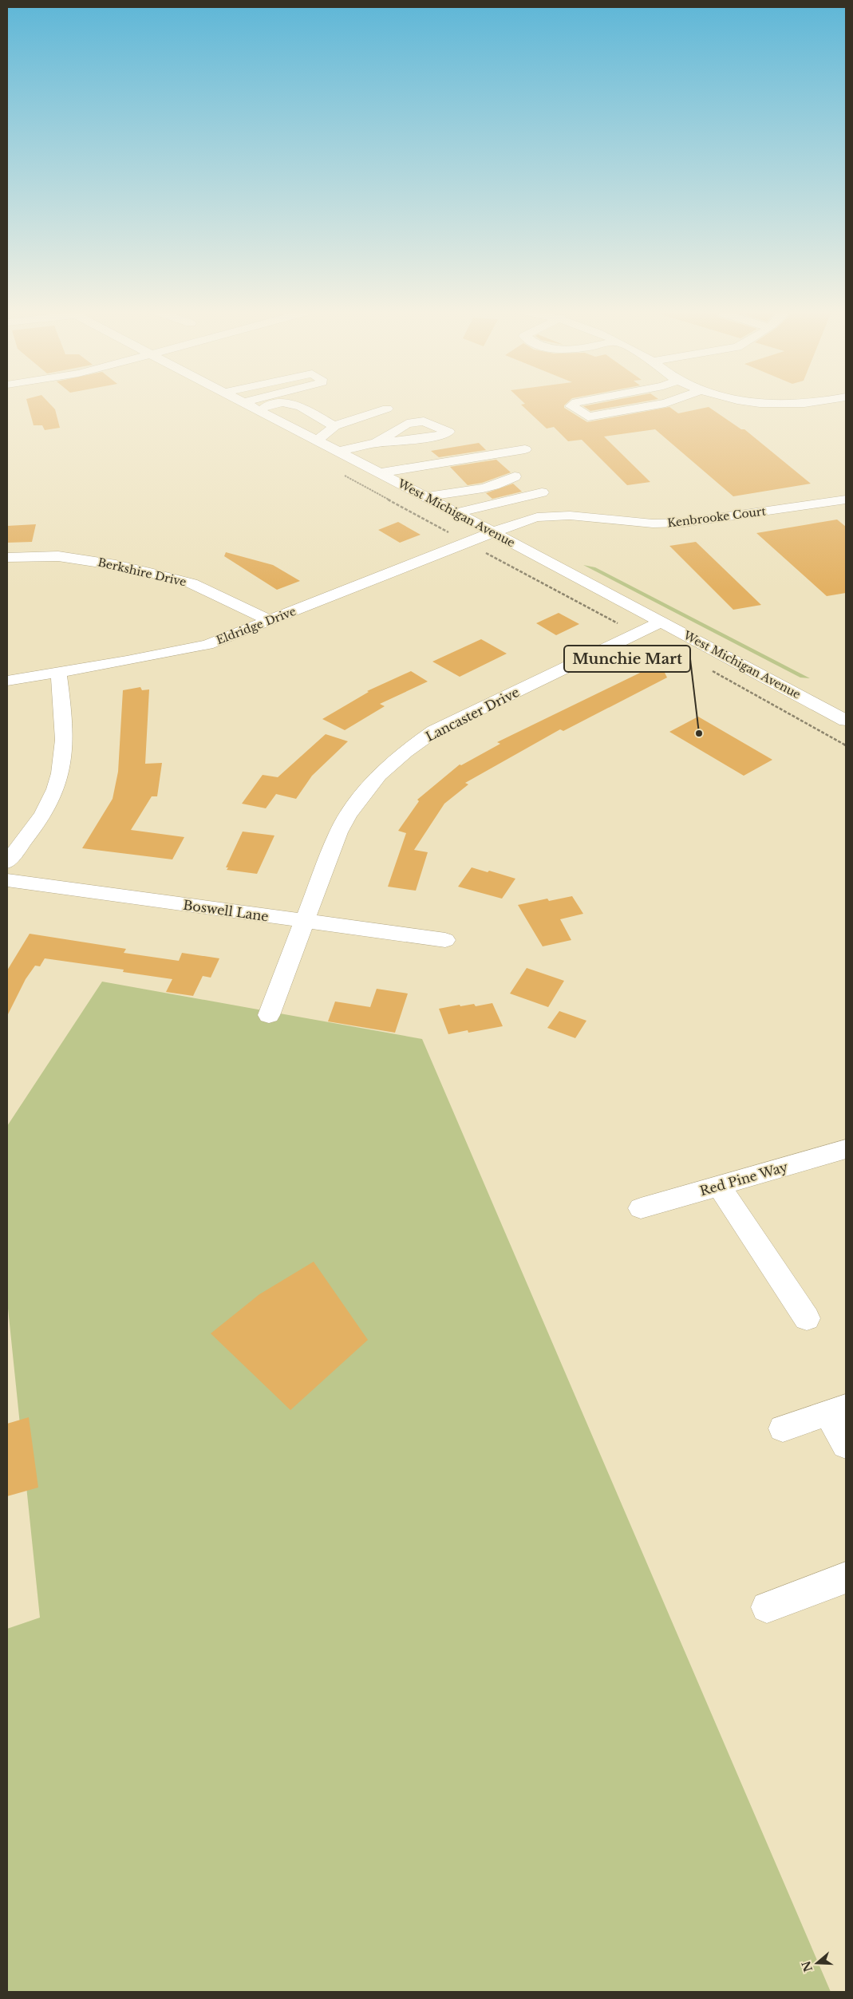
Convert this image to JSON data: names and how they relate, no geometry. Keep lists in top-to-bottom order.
{
  "streets": {
    "street": [
      "West Michigan Avenue",
      "Kenbrooke Court",
      "Berkshire Drive",
      "Eldridge Drive",
      "Lancaster Drive",
      "Boswell Lane",
      "Red Pine Way"
    ]
  },
  "crossings": [
    ["West Michigan Avenue", "Kenbrooke Court"],
    ["West Michigan Avenue", "Eldridge Drive"],
    ["West Michigan Avenue", "Lancaster Drive"],
    ["Kenbrooke Court", "Eldridge Drive"],
    ["Berkshire Drive", "Eldridge Drive"],
    ["Lancaster Drive", "Boswell Lane"]
  ],
  "places": ["Munchie Mart"],
  "north": "left"
}
